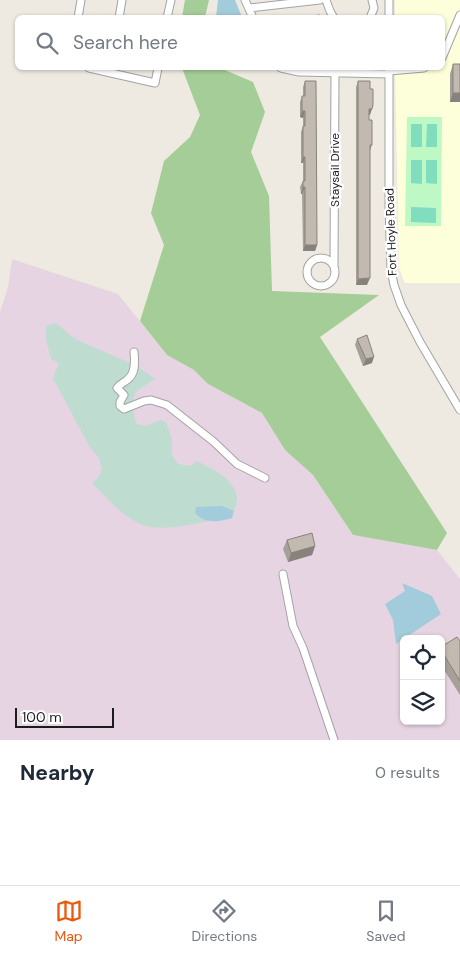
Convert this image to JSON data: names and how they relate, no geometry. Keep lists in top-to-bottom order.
{
  "streets": {
    "street": ["Staysail Drive", "Fort Hoyle Road"]
  },
  "scale_bar": "100 m",
  "page": {
    "search": "Search here",
    "scale": "100 m",
    "heading": ["Nearby", "0 results"],
    "nav": ["Map", "Directions", "Saved"]
  }
}
